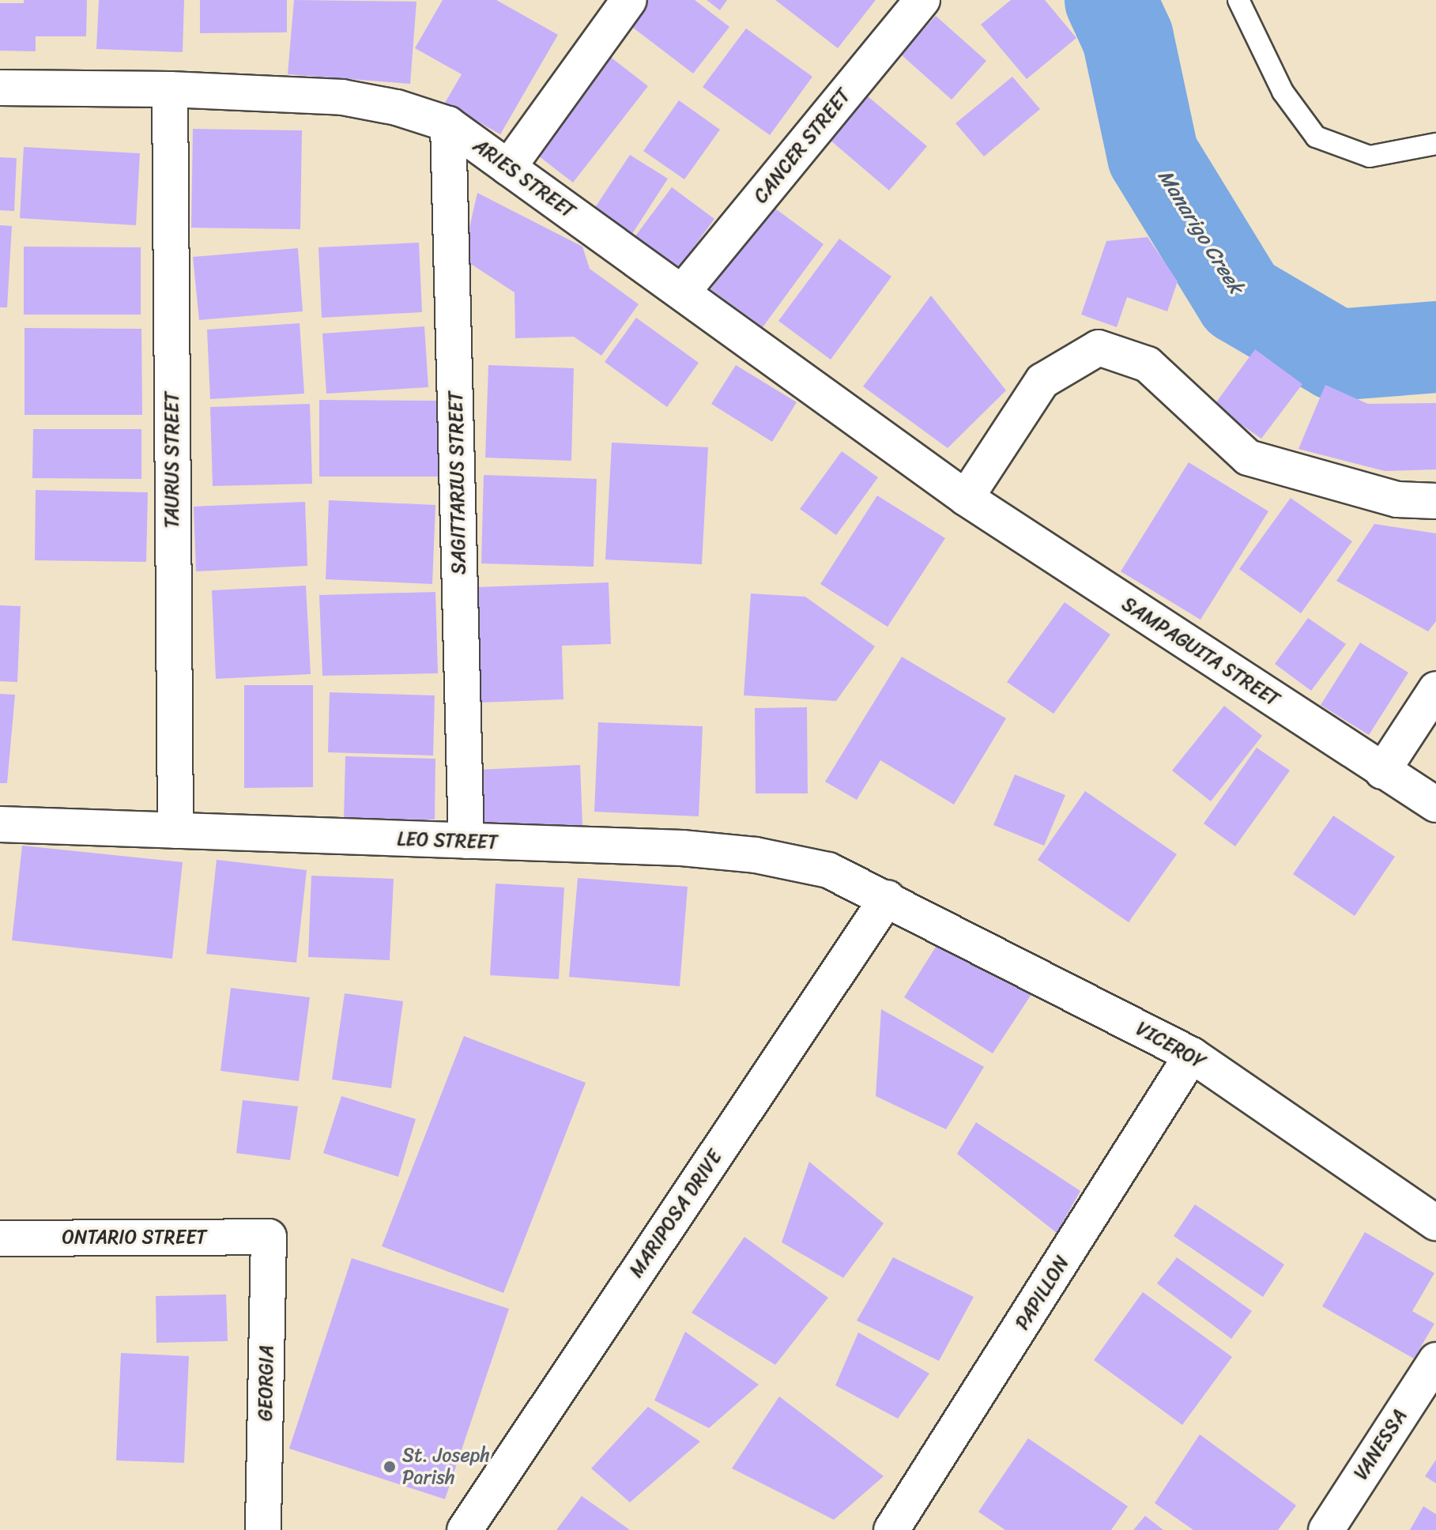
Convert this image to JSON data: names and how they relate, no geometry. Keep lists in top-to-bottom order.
{
  "streets": {
    "street": [
      "CANCER STREET",
      "ARIES STREET",
      "TAURUS STREET",
      "SAGITTARIUS STREET",
      "SAMPAGUITA STREET",
      "LEO STREET",
      "VICEROY",
      "MARIPOSA DRIVE",
      "ONTARIO STREET",
      "PAPILLON",
      "GEORGIA",
      "VANESSA"
    ]
  },
  "crossings": [
    ["CANCER STREET", "ARIES STREET"],
    ["ARIES STREET", "TAURUS STREET"],
    ["ARIES STREET", "SAGITTARIUS STREET"],
    ["ARIES STREET", "SAMPAGUITA STREET"],
    ["TAURUS STREET", "LEO STREET"],
    ["SAGITTARIUS STREET", "LEO STREET"],
    ["LEO STREET", "VICEROY"],
    ["LEO STREET", "MARIPOSA DRIVE"],
    ["VICEROY", "MARIPOSA DRIVE"],
    ["VICEROY", "PAPILLON"],
    ["ONTARIO STREET", "GEORGIA"]
  ],
  "water": ["Manarigo Creek"],
  "places": ["St. Joseph Parish"]
}
